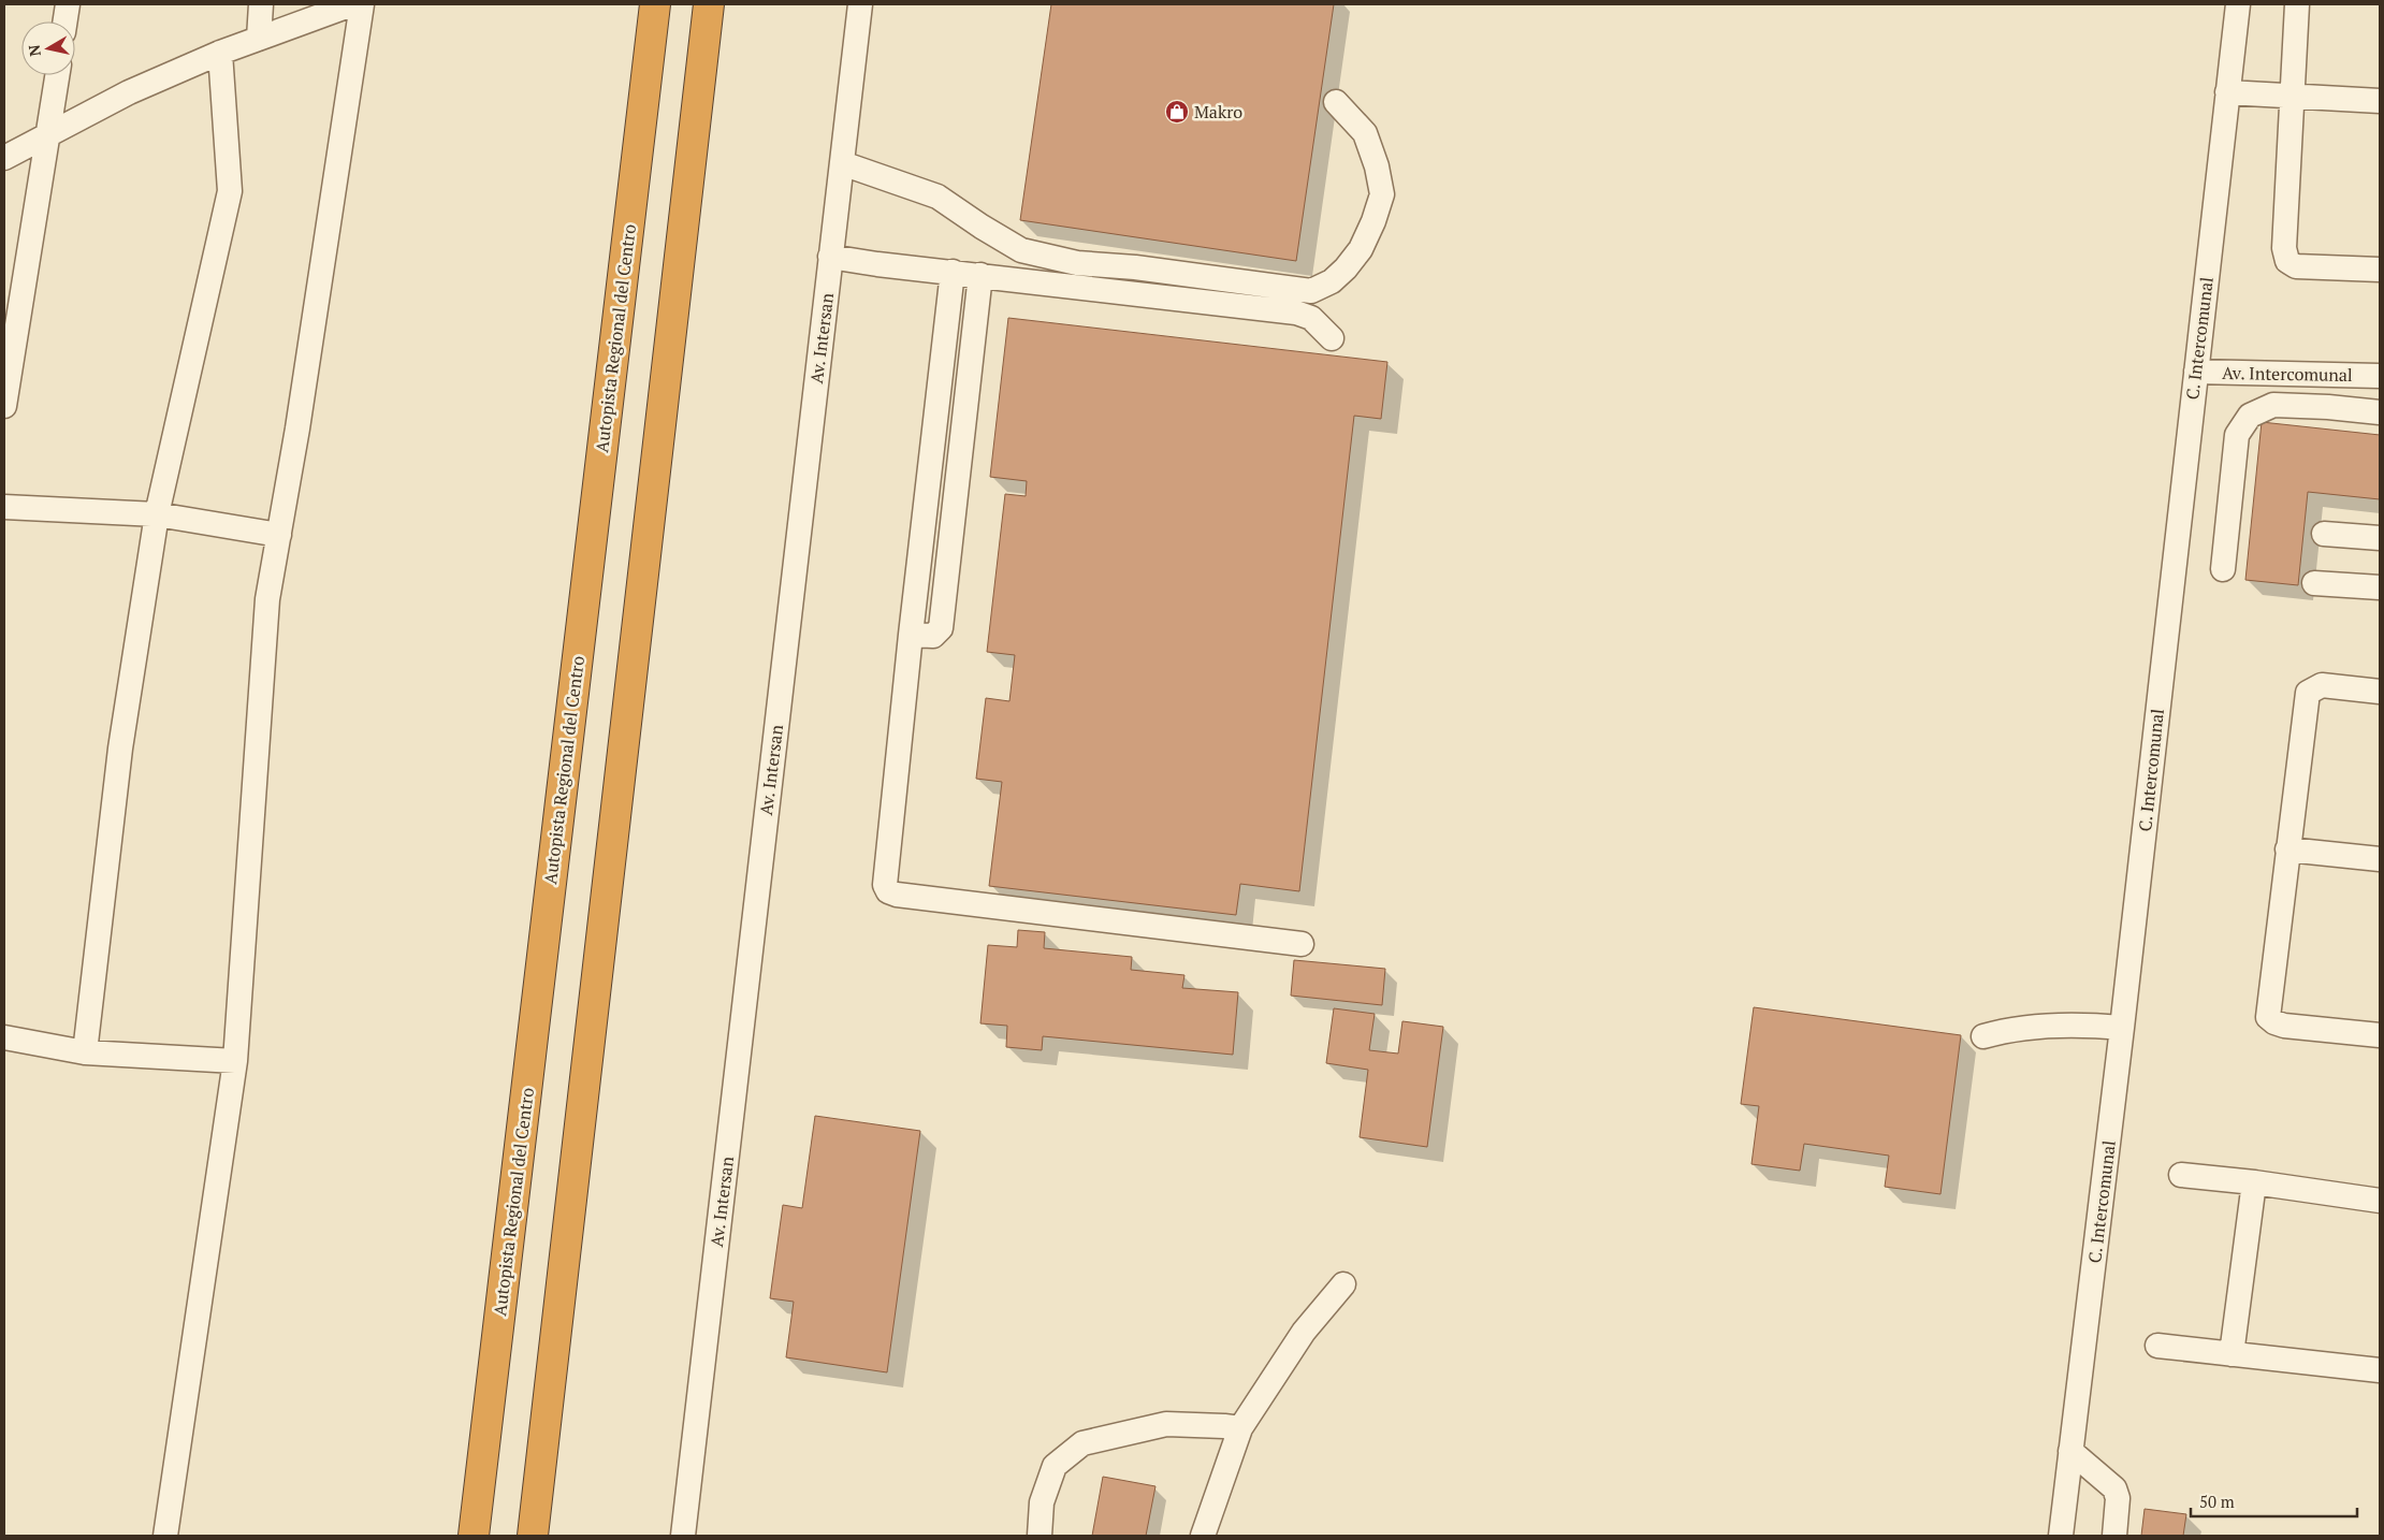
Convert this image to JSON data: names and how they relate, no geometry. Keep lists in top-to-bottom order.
{
  "streets": {
    "highway": ["Autopista Regional del Centro"],
    "street": ["Av. Intersan", "C. Intercomunal", "Av. Intercomunal"]
  },
  "crossings": [
    ["C. Intercomunal", "Av. Intercomunal"]
  ],
  "places": {
    "shop": ["Makro"]
  },
  "scale_bar": "50 m",
  "north": "left"
}
